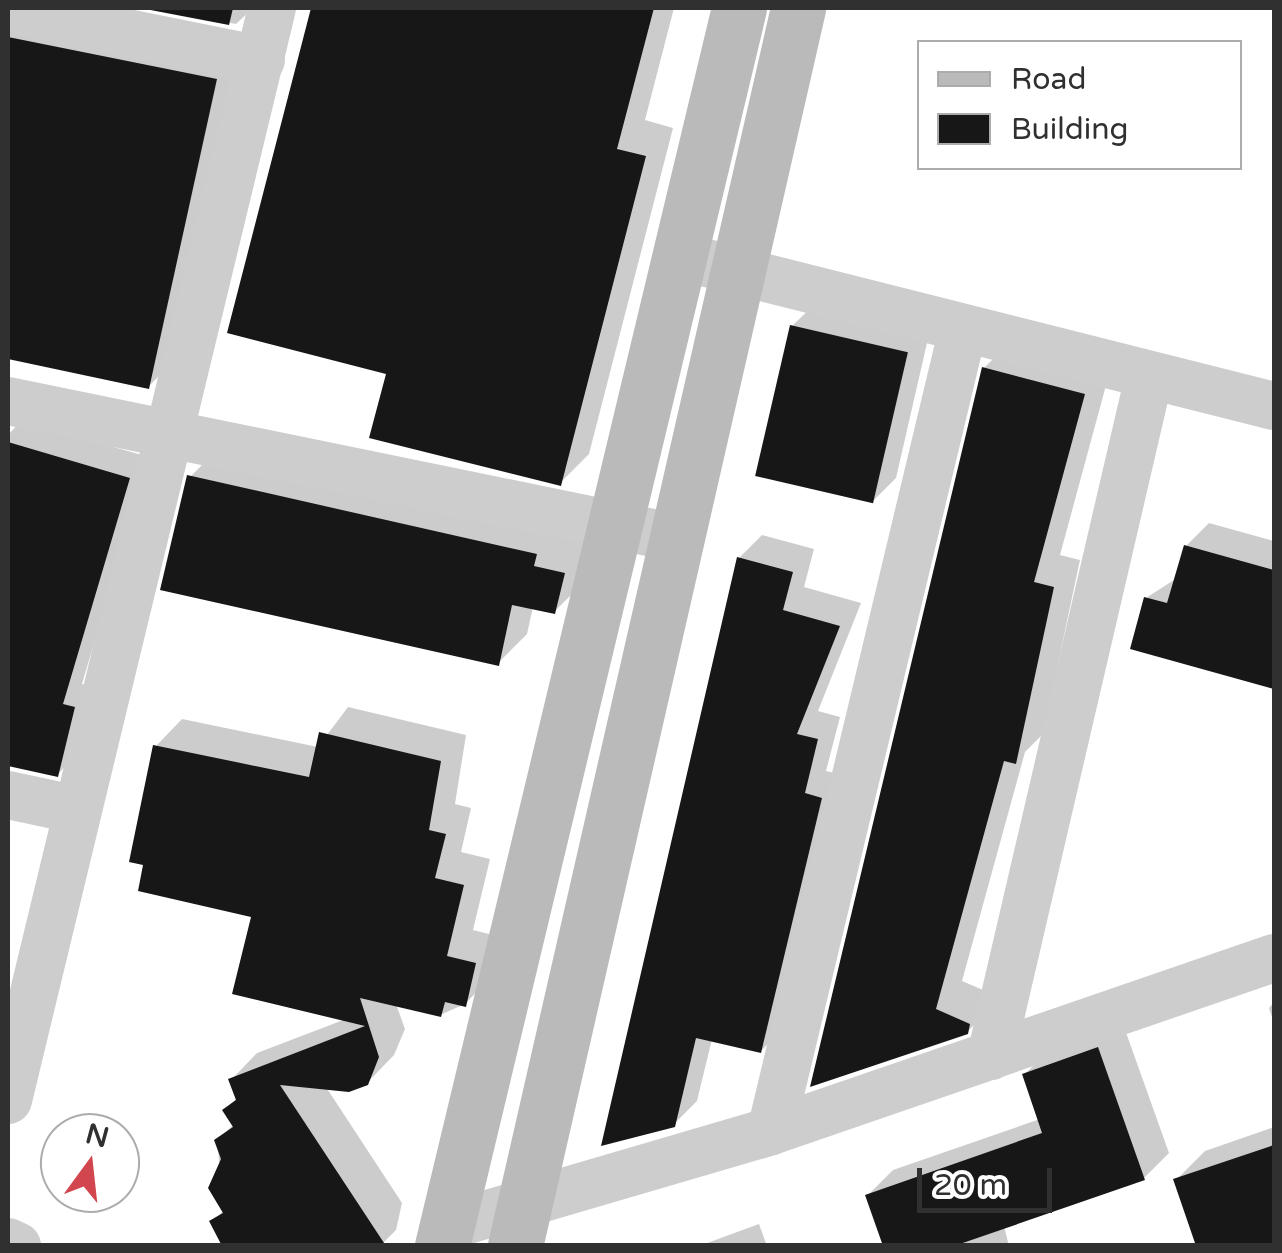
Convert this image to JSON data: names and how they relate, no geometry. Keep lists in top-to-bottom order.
{
  "legend": ["Road", "Building"],
  "scale_bar": "20 m",
  "north": "top"
}
